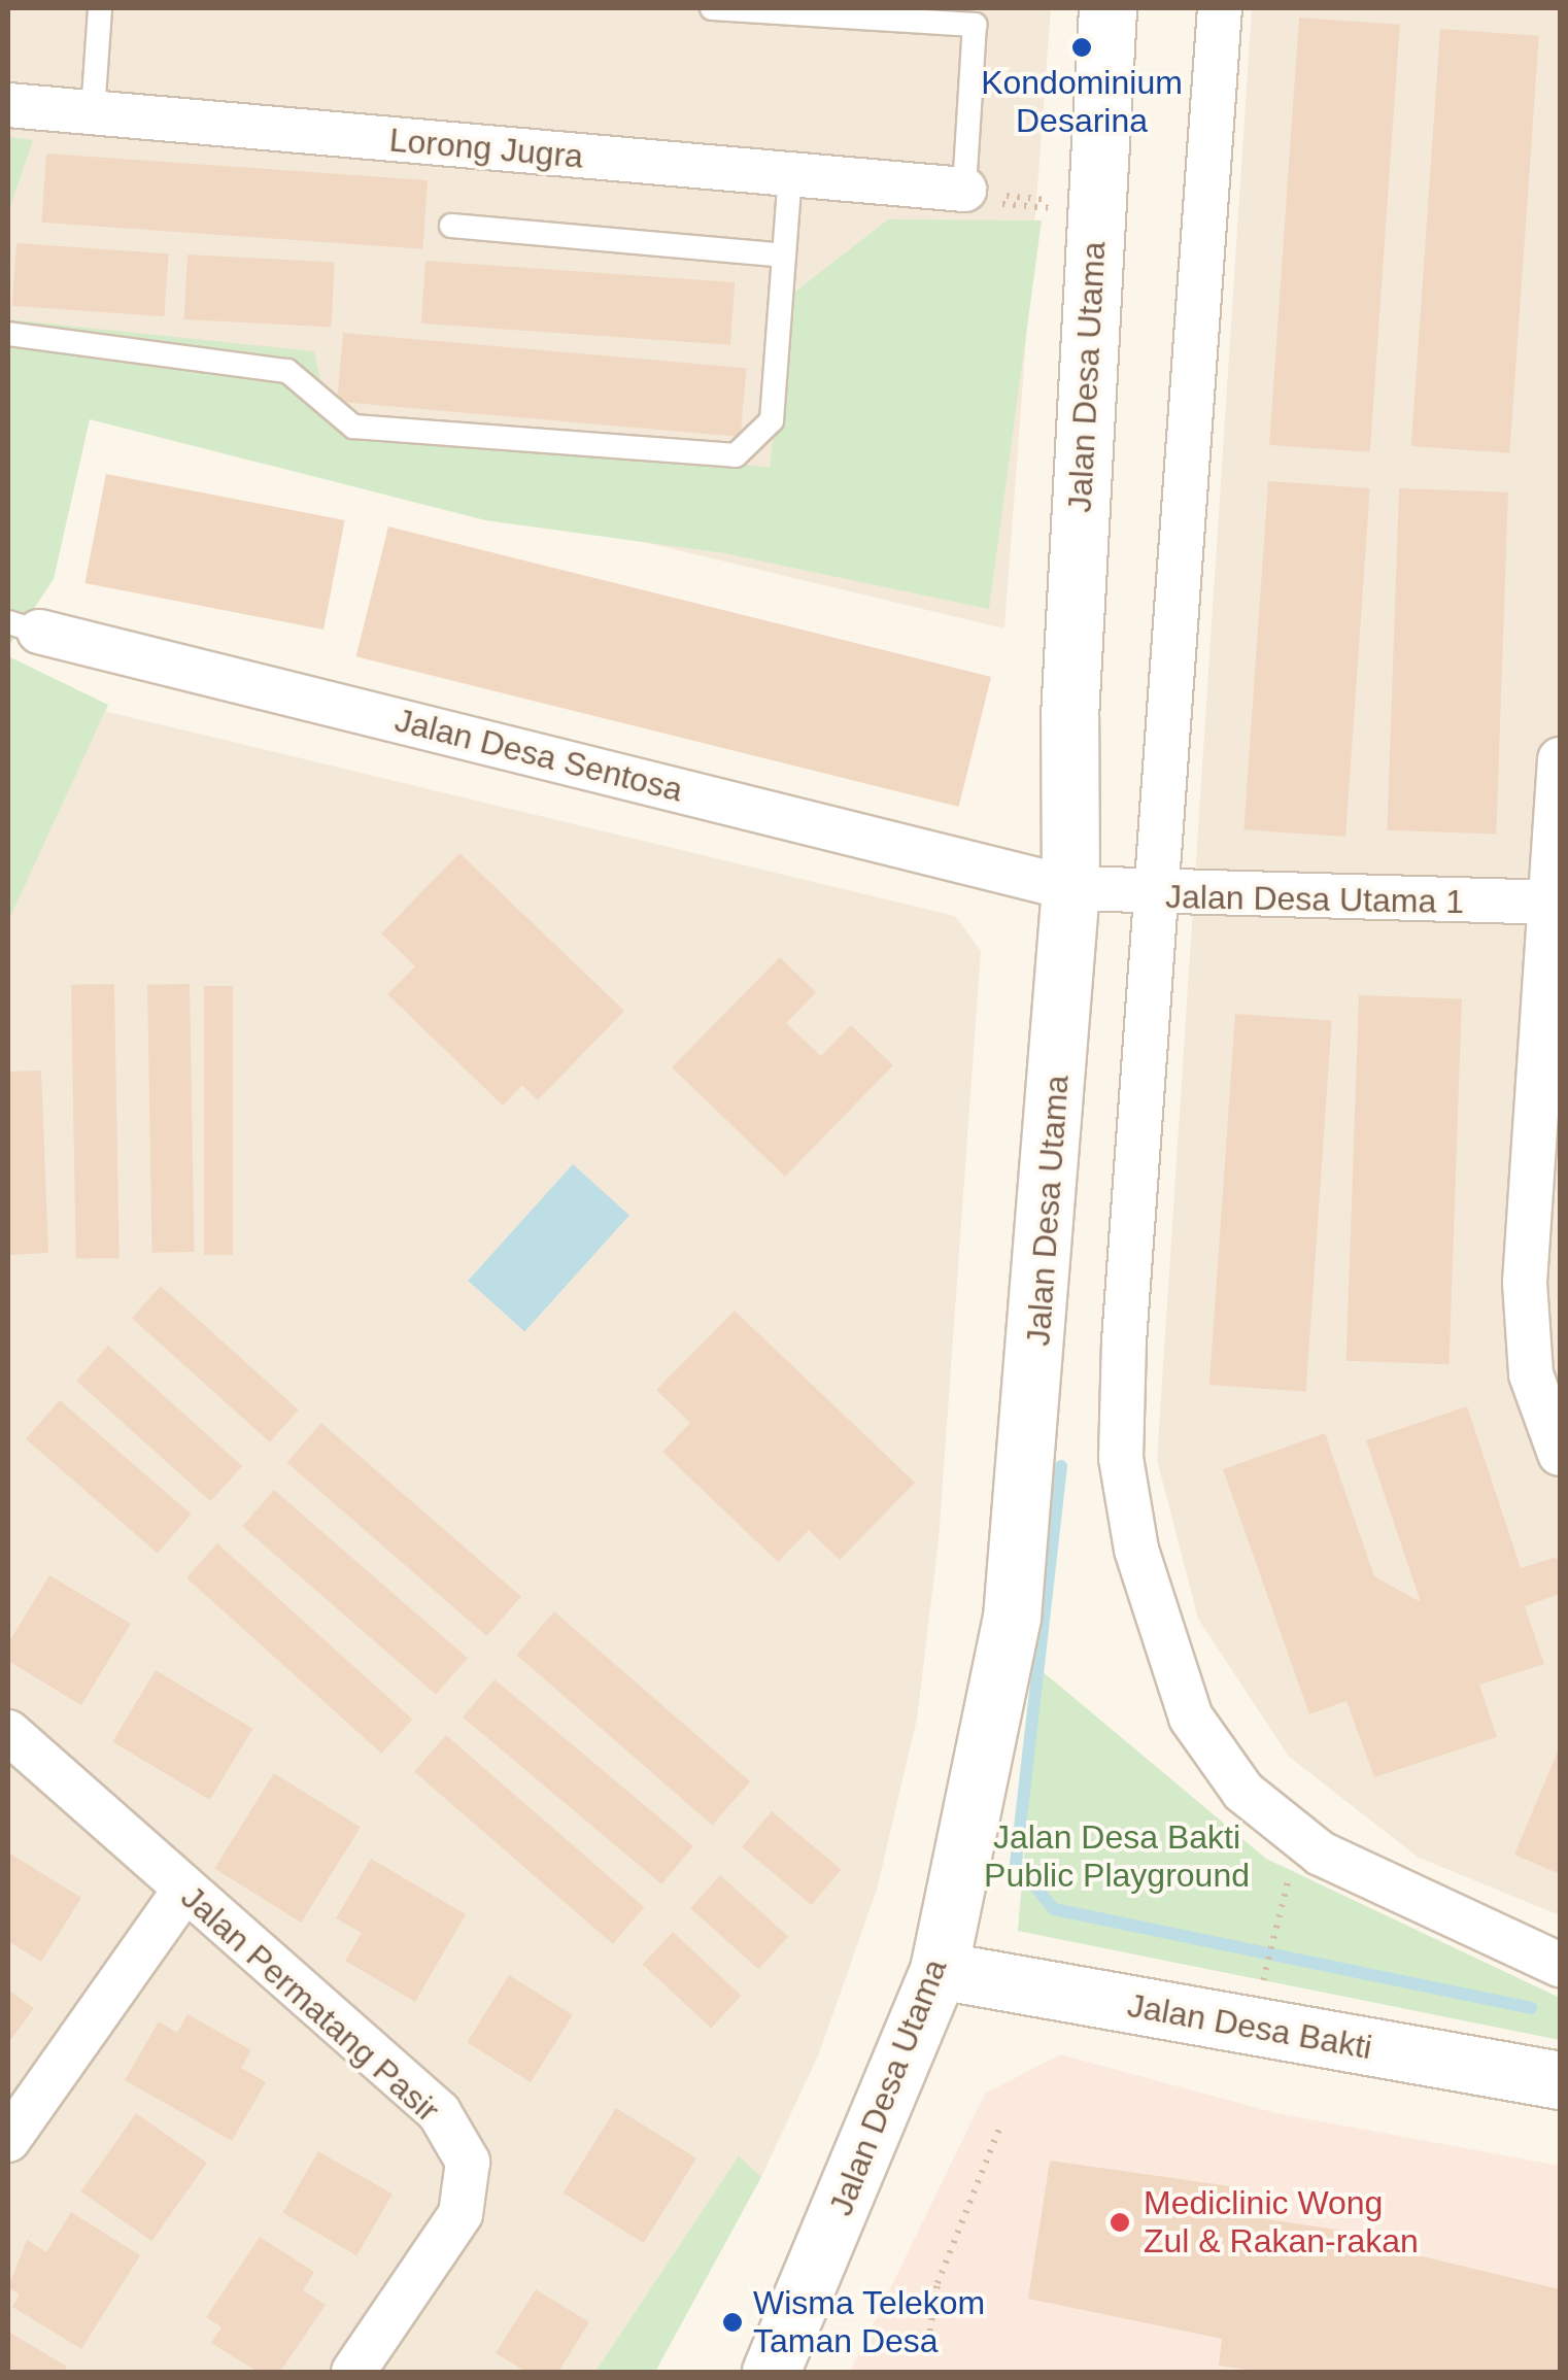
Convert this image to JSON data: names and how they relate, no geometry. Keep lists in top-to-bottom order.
{
  "streets": {
    "street": [
      "Lorong Jugra",
      "Jalan Desa Utama",
      "Jalan Desa Sentosa",
      "Jalan Desa Utama 1",
      "Jalan Permatang Pasir",
      "Jalan Desa Bakti"
    ]
  },
  "crossings": [
    ["Jalan Desa Utama", "Jalan Desa Sentosa"],
    ["Jalan Desa Utama", "Jalan Desa Utama 1"],
    ["Jalan Desa Utama", "Jalan Desa Bakti"],
    ["Jalan Desa Sentosa", "Jalan Desa Utama 1"]
  ],
  "parks": ["Jalan Desa Bakti Public Playground"],
  "places": ["Kondominium Desarina", "Mediclinic Wong Zul & Rakan-rakan", "Wisma Telekom Taman Desa"]
}
